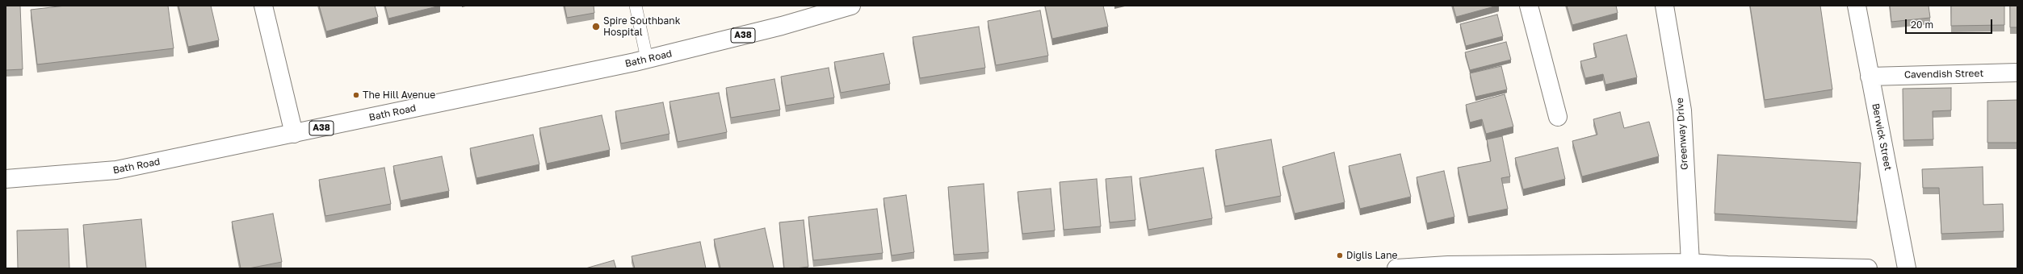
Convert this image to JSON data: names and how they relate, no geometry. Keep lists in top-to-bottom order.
{
  "streets": {
    "street": [
      "A38",
      "Bath Road",
      "Cavendish Street",
      "Greenway Drive",
      "Berwick Street"
    ]
  },
  "crossings": [
    ["Cavendish Street", "Berwick Street"]
  ],
  "places": ["Spire Southbank Hospital", "The Hill Avenue", "Diglis Lane"],
  "scale_bar": "20 m"
}
